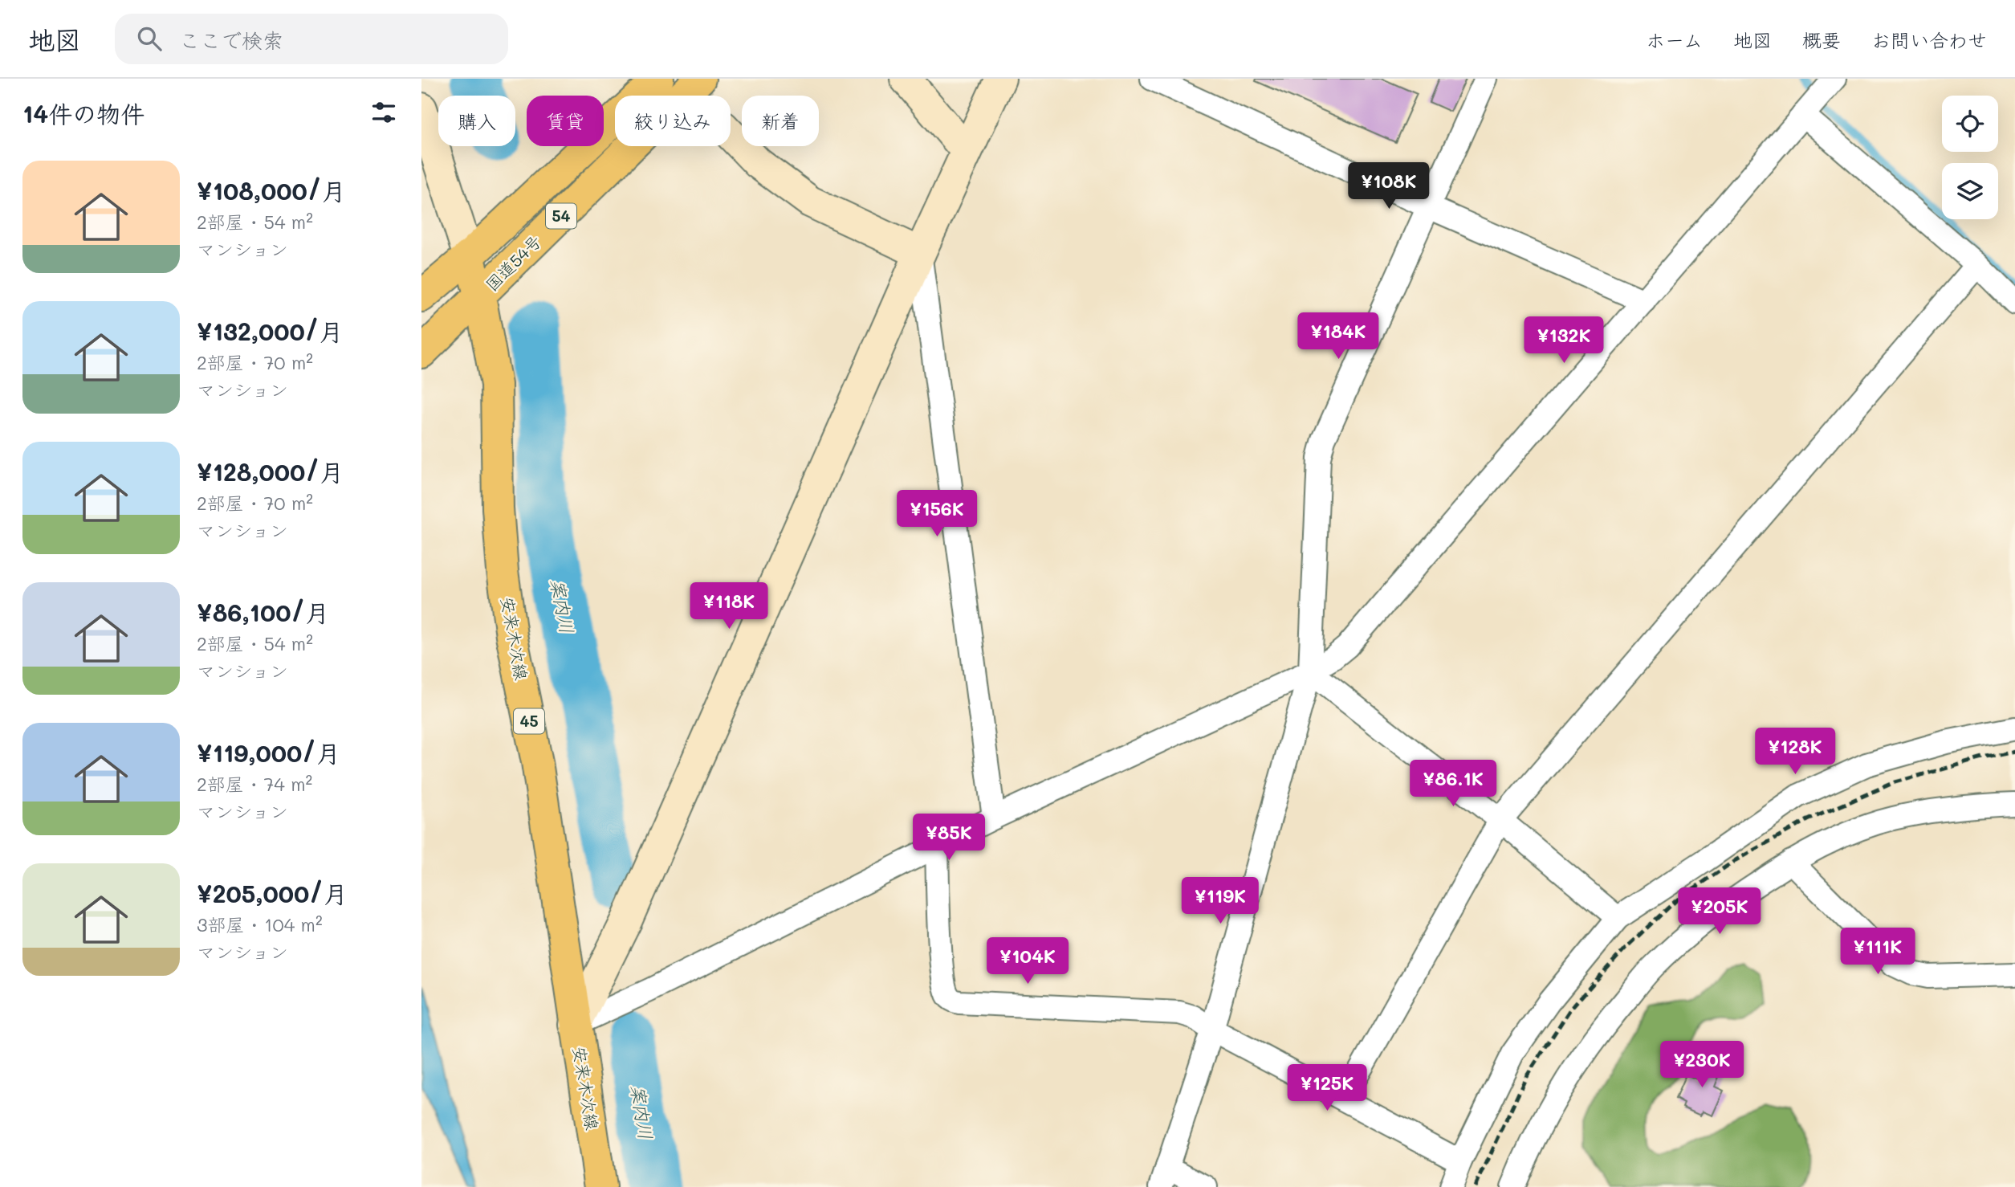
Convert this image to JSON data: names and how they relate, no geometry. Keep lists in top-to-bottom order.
{
  "streets": {
    "main road": [
      "54",
      "国道54号",
      "安来木次線",
      "45"
    ]
  },
  "crossings": [
    ["国道54号", "安来木次線"]
  ],
  "water": ["案内川"],
  "page": {
    "header": "地図",
    "search": "ここで検索",
    "nav": [
      "ホーム",
      "地図",
      "概要",
      "お問い合わせ"
    ],
    "heading": "14件の物件",
    "chip": [
      "購入",
      "賃貸",
      "絞り込み",
      "新着"
    ],
    "list": [
      {
        "name": "¥108,000/月",
        "note": "2部屋 · 54 m² · マンション"
      },
      {
        "name": "¥132,000/月",
        "note": "2部屋 · 70 m² · マンション"
      },
      {
        "name": "¥128,000/月",
        "note": "2部屋 · 70 m² · マンション"
      },
      {
        "name": "¥86,100/月",
        "note": "2部屋 · 54 m² · マンション"
      },
      {
        "name": "¥119,000/月",
        "note": "2部屋 · 74 m² · マンション"
      },
      {
        "name": "¥205,000/月",
        "note": "3部屋 · 104 m² · マンション"
      }
    ],
    "price": [
      "¥108K",
      "¥184K",
      "¥132K",
      "¥156K",
      "¥118K",
      "¥128K",
      "¥86.1K",
      "¥85K",
      "¥119K",
      "¥205K",
      "¥111K",
      "¥104K",
      "¥230K",
      "¥125K"
    ]
  }
}
